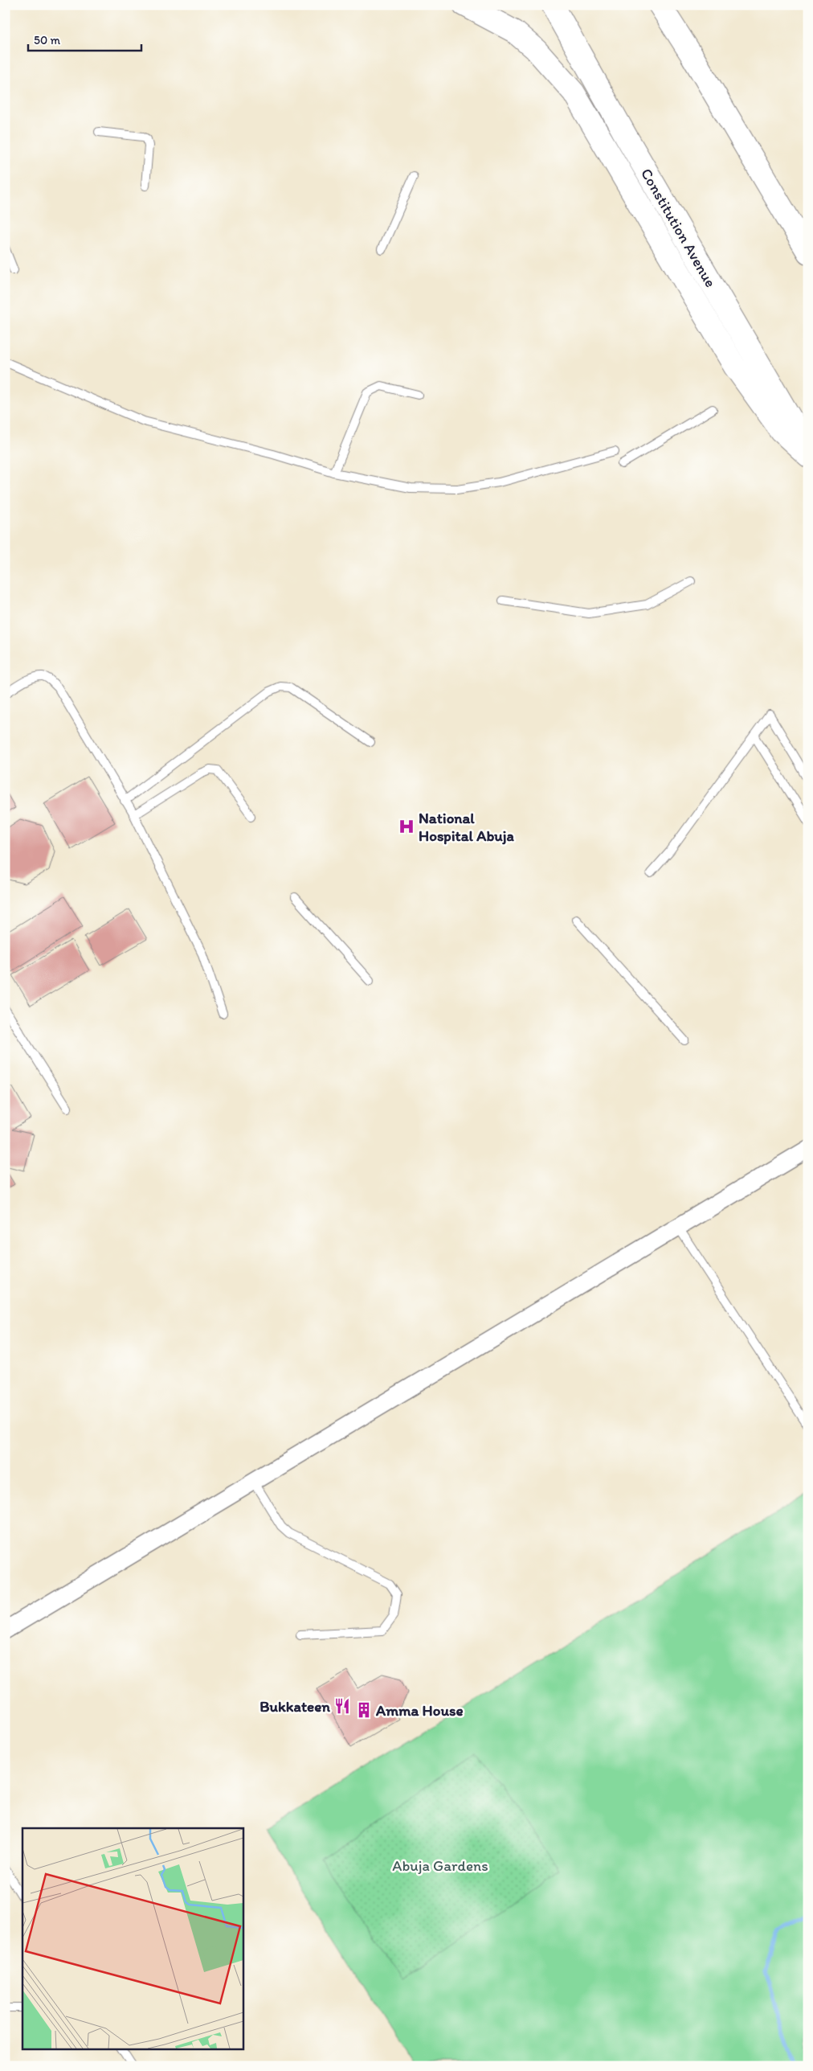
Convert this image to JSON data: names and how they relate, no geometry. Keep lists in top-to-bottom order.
{
  "streets": {
    "main road": ["Constitution Avenue"]
  },
  "parks": ["Abuja Gardens"],
  "places": {
    "hospital": ["National Hospital Abuja"],
    "restaurant": ["Bukkateen"],
    "building": ["Amma House"]
  },
  "scale_bar": "50 m"
}
